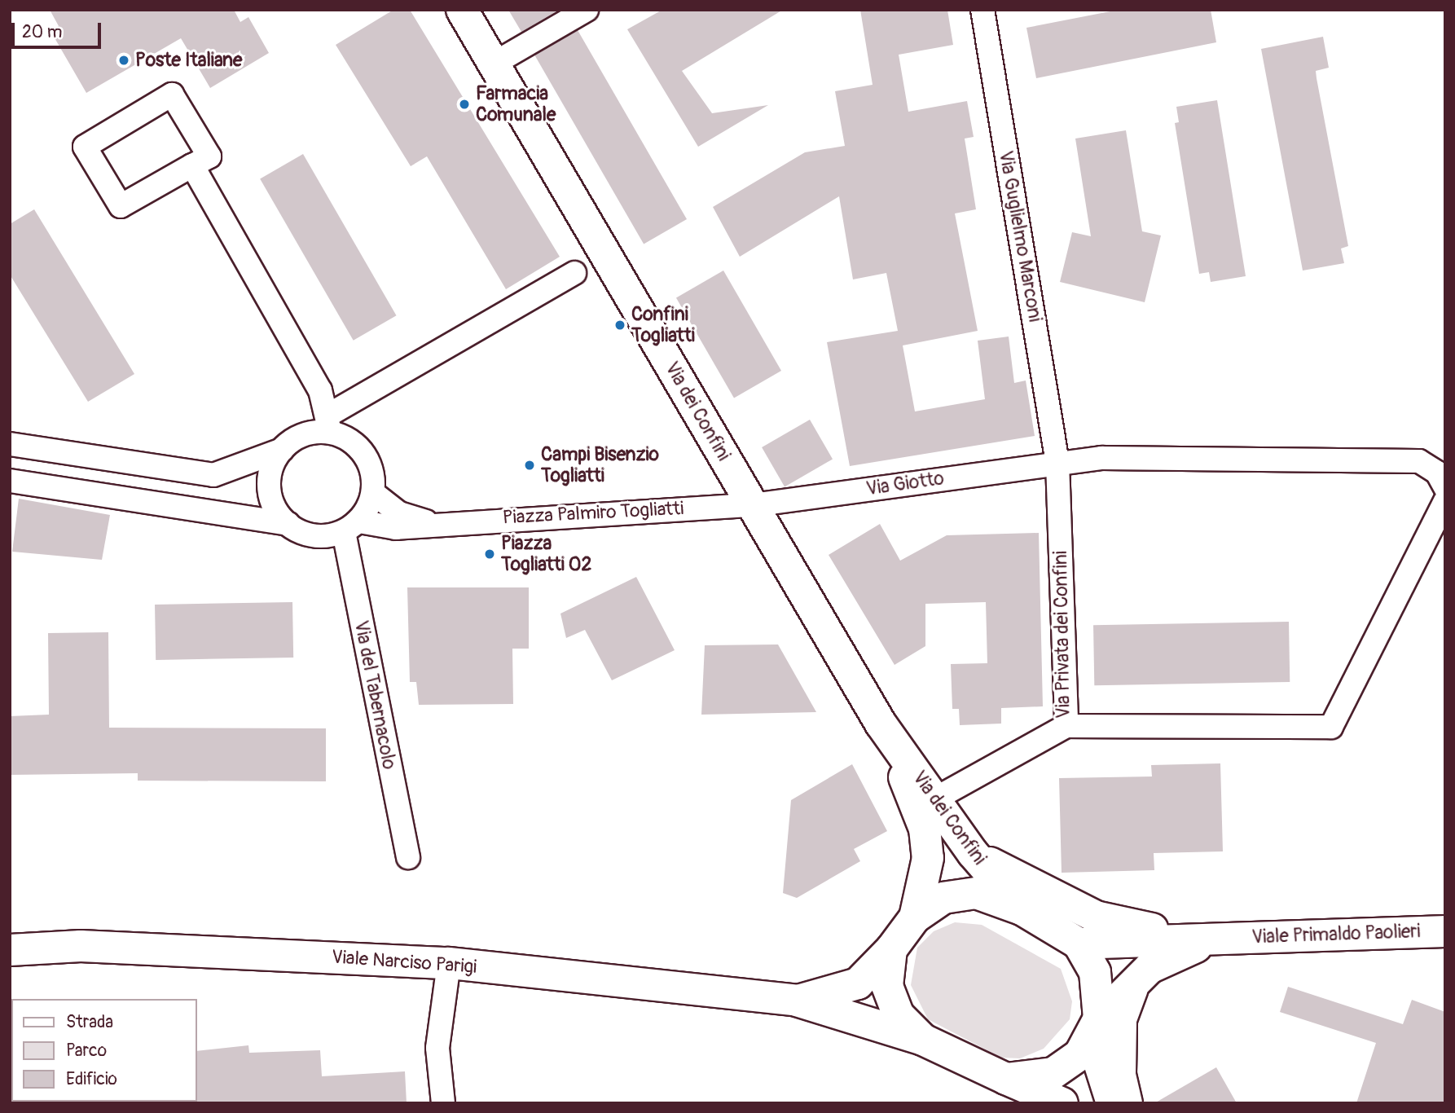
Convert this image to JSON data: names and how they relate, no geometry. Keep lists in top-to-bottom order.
{
  "streets": {
    "main road": ["Via dei Confini", "Viale Primaldo Paolieri", "Viale Narciso Parigi"],
    "street": [
      "Via Guglielmo Marconi",
      "Via Giotto",
      "Piazza Palmiro Togliatti",
      "Via Privata dei Confini",
      "Via del Tabernacolo"
    ]
  },
  "crossings": [
    ["Via Guglielmo Marconi", "Via Giotto"],
    ["Via Guglielmo Marconi", "Via Privata dei Confini"],
    ["Via dei Confini", "Via Giotto"],
    ["Via dei Confini", "Piazza Palmiro Togliatti"],
    ["Via dei Confini", "Via Privata dei Confini"],
    ["Via dei Confini", "Viale Primaldo Paolieri"],
    ["Via dei Confini", "Viale Narciso Parigi"],
    ["Via Giotto", "Piazza Palmiro Togliatti"],
    ["Via Giotto", "Via Privata dei Confini"],
    ["Viale Primaldo Paolieri", "Viale Narciso Parigi"]
  ],
  "places": [
    "Poste Italiane",
    "Farmacia Comunale",
    "Confini Togliatti",
    "Campi Bisenzio Togliatti",
    "Piazza Togliatti 02"
  ],
  "legend": ["Strada", "Parco", "Edificio"],
  "scale_bar": "20 m"
}
